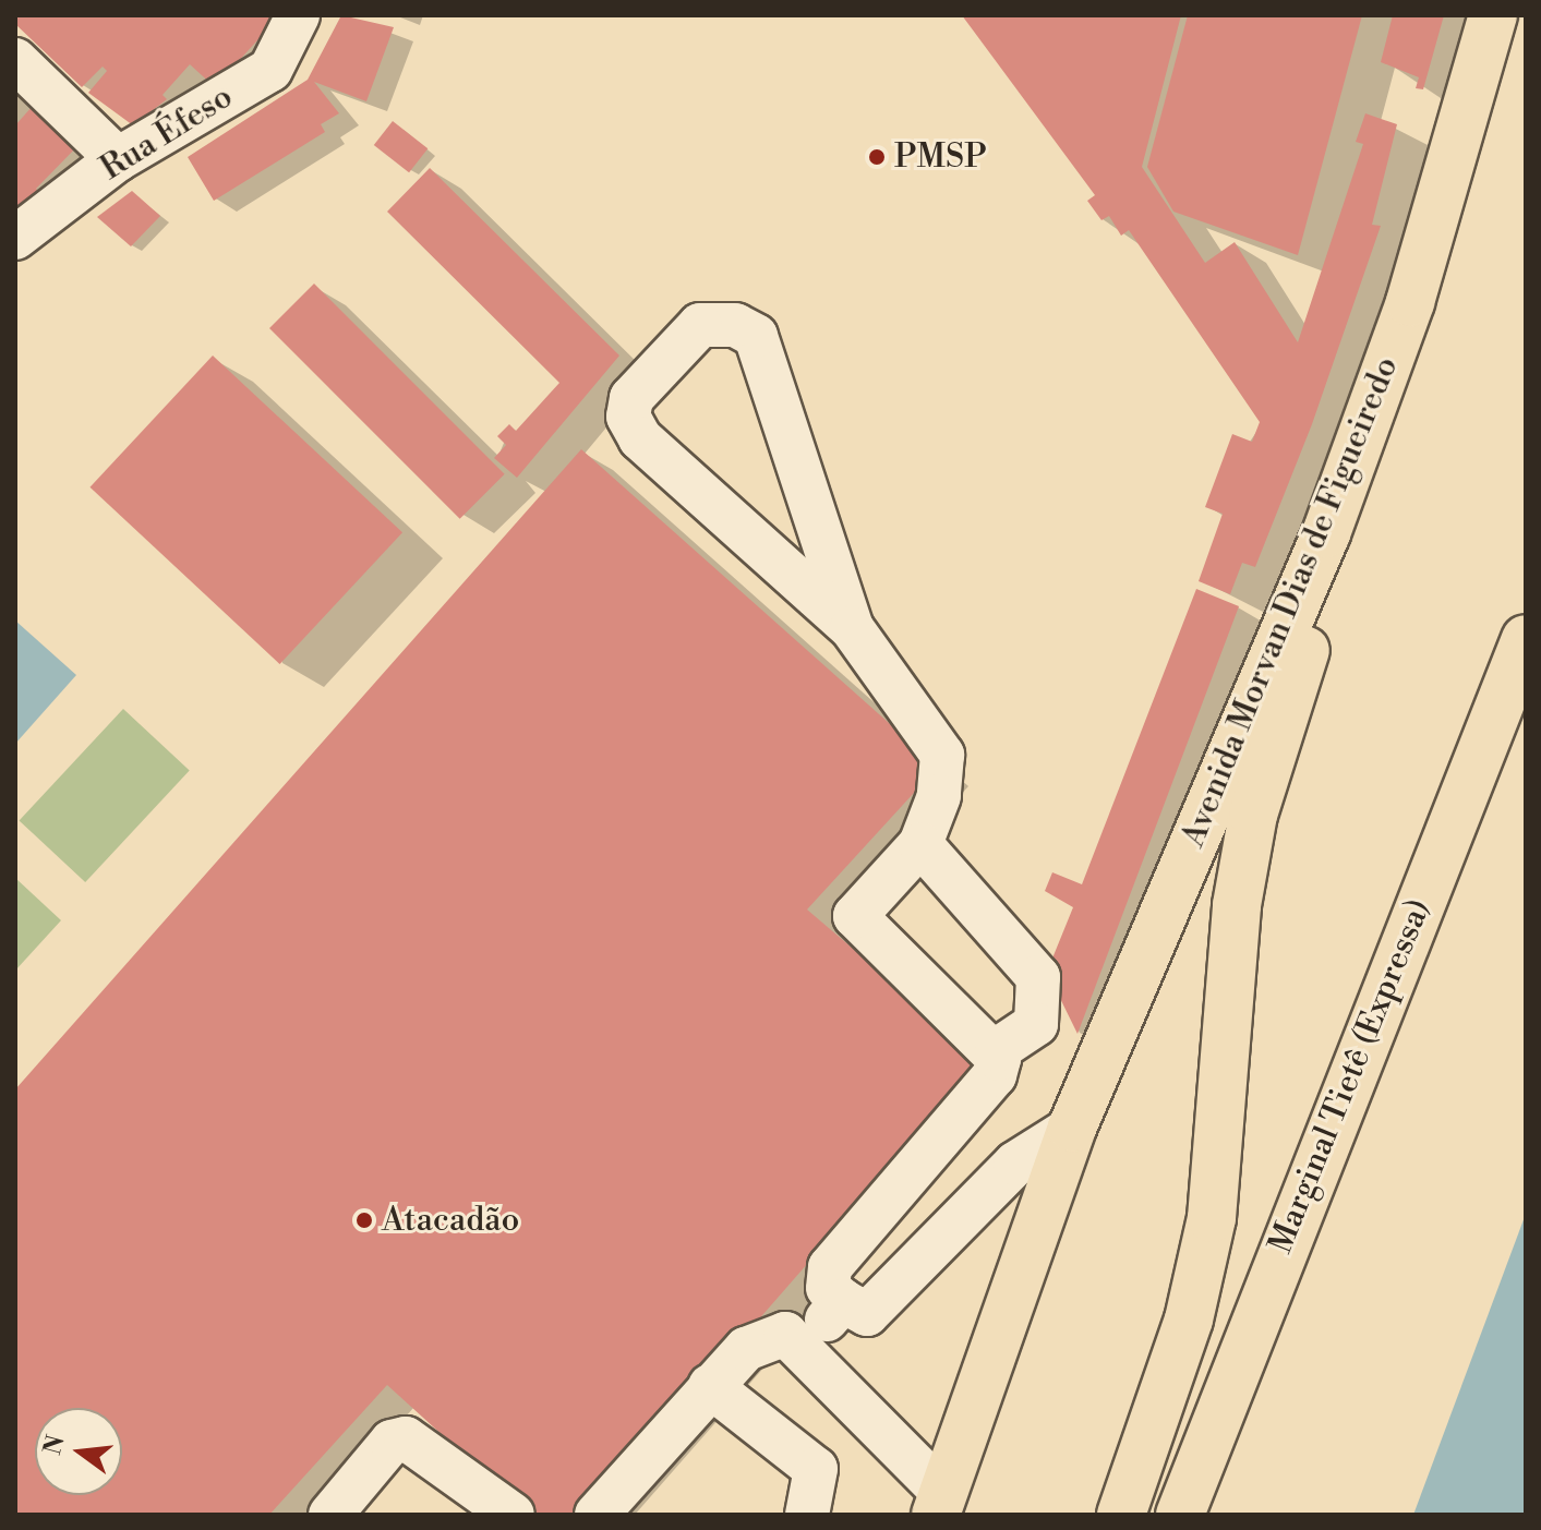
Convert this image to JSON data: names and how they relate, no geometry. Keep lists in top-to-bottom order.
{
  "streets": {
    "highway": ["Avenida Morvan Dias de Figueiredo", "Marginal Tietê (Expressa)"],
    "street": ["Rua Éfeso"]
  },
  "places": ["PMSP", "Atacadão"],
  "north": "left"
}
